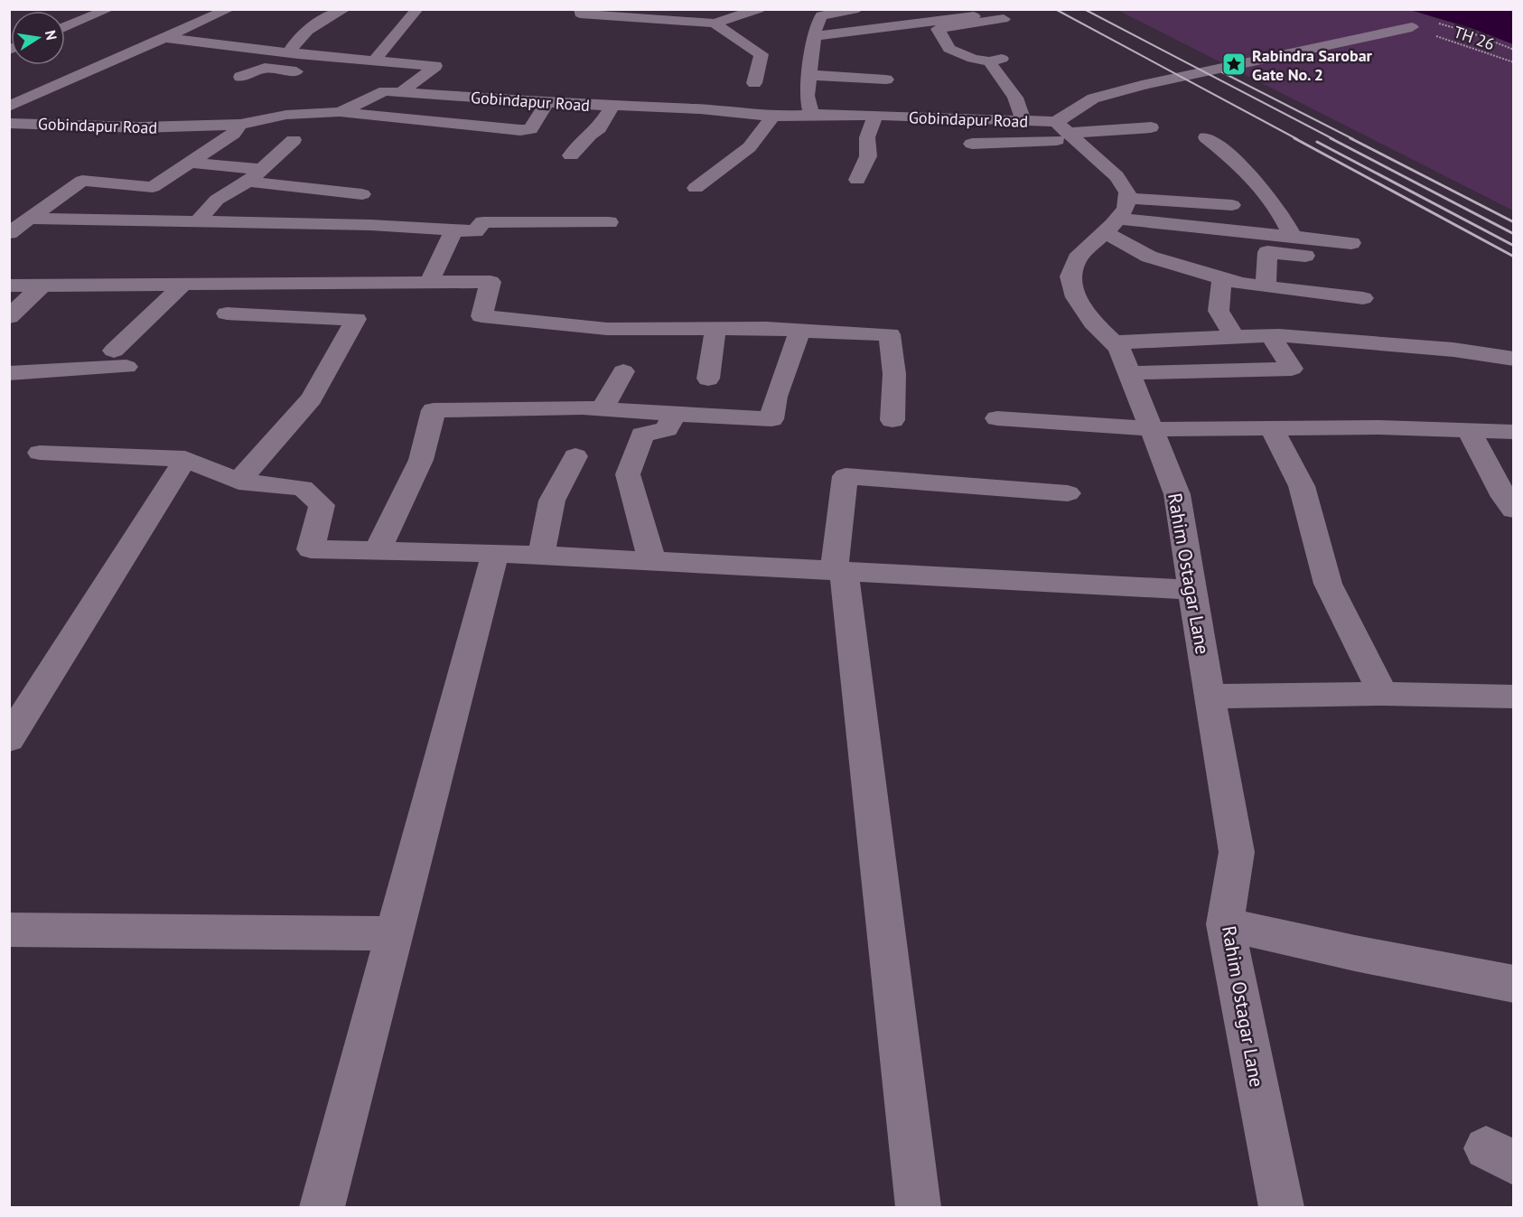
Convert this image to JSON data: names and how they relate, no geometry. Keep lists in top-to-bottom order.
{
  "streets": {
    "street": ["Gobindapur Road", "Rahim Ostagar Lane"],
    "path": ["TH 26"]
  },
  "places": {
    "place": ["Rabindra Sarobar Gate No. 2"]
  },
  "north": "right"
}
